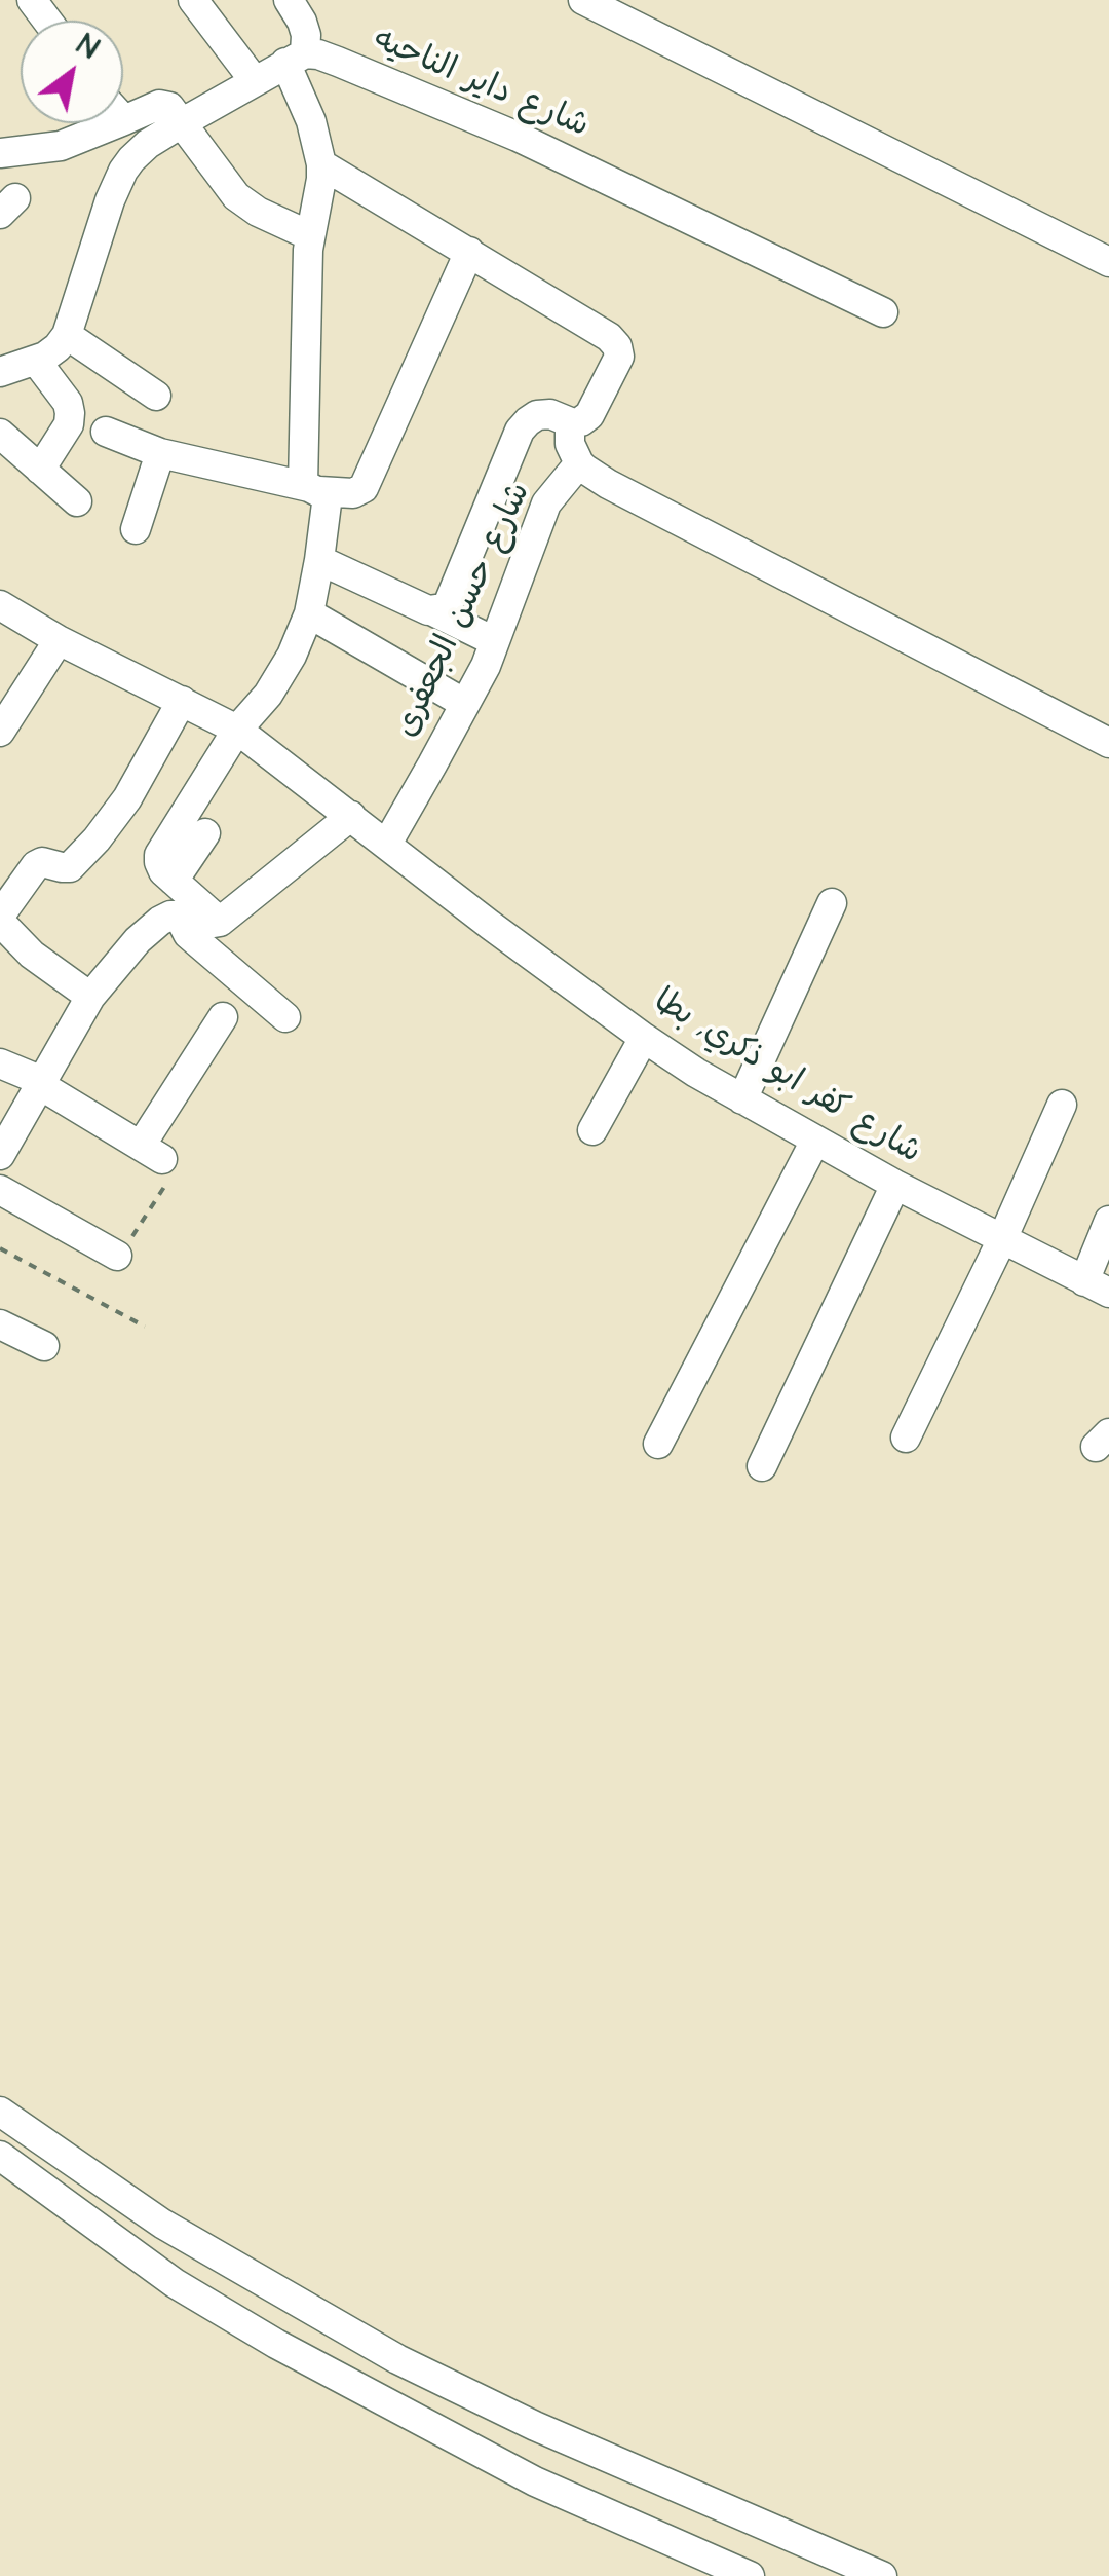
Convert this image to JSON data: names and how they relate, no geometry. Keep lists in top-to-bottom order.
{
  "streets": {
    "street": ["شارع داير الناحيه", "شارع حسن الجعفرى", "شارع كفر ابو ذكري, بطا"]
  },
  "crossings": [
    ["شارع حسن الجعفرى", "شارع كفر ابو ذكري, بطا"]
  ],
  "north": "top right"
}
